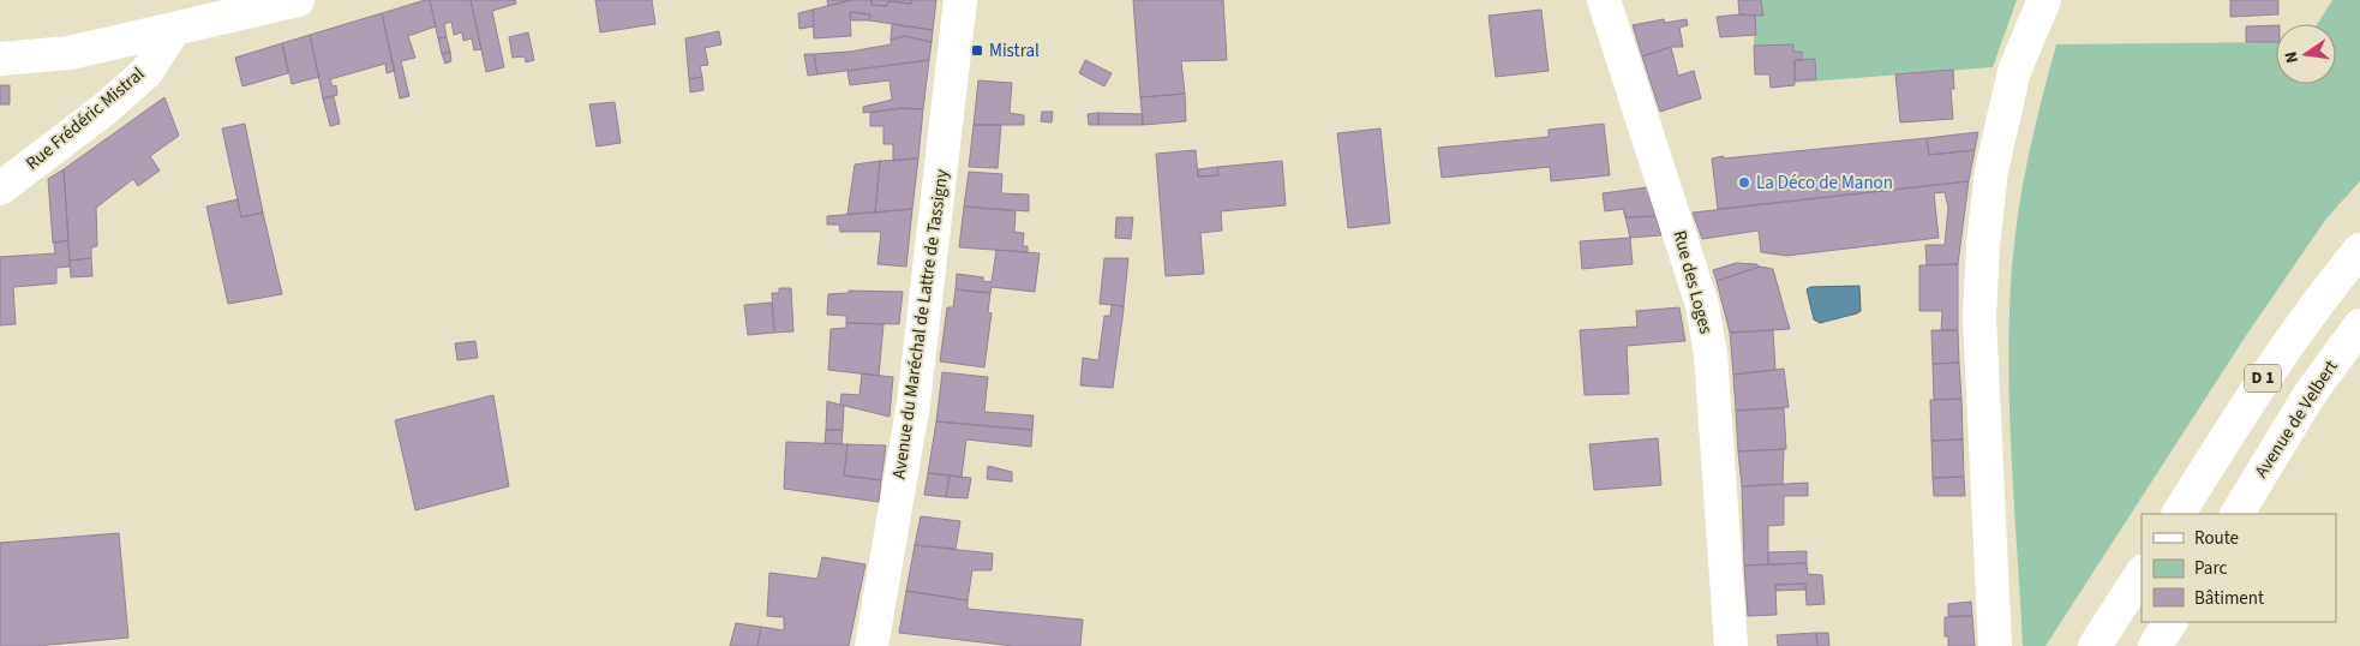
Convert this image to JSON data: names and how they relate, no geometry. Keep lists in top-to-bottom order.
{
  "streets": {
    "street": [
      "Rue Frédéric Mistral",
      "Rue des Loges",
      "Avenue du Maréchal de Lattre de Tassigny",
      "D 1",
      "Avenue de Velbert"
    ]
  },
  "places": {
    "transit": ["Mistral"],
    "other": ["La Déco de Manon"]
  },
  "legend": ["Route", "Parc", "Bâtiment"],
  "north": "left"
}
